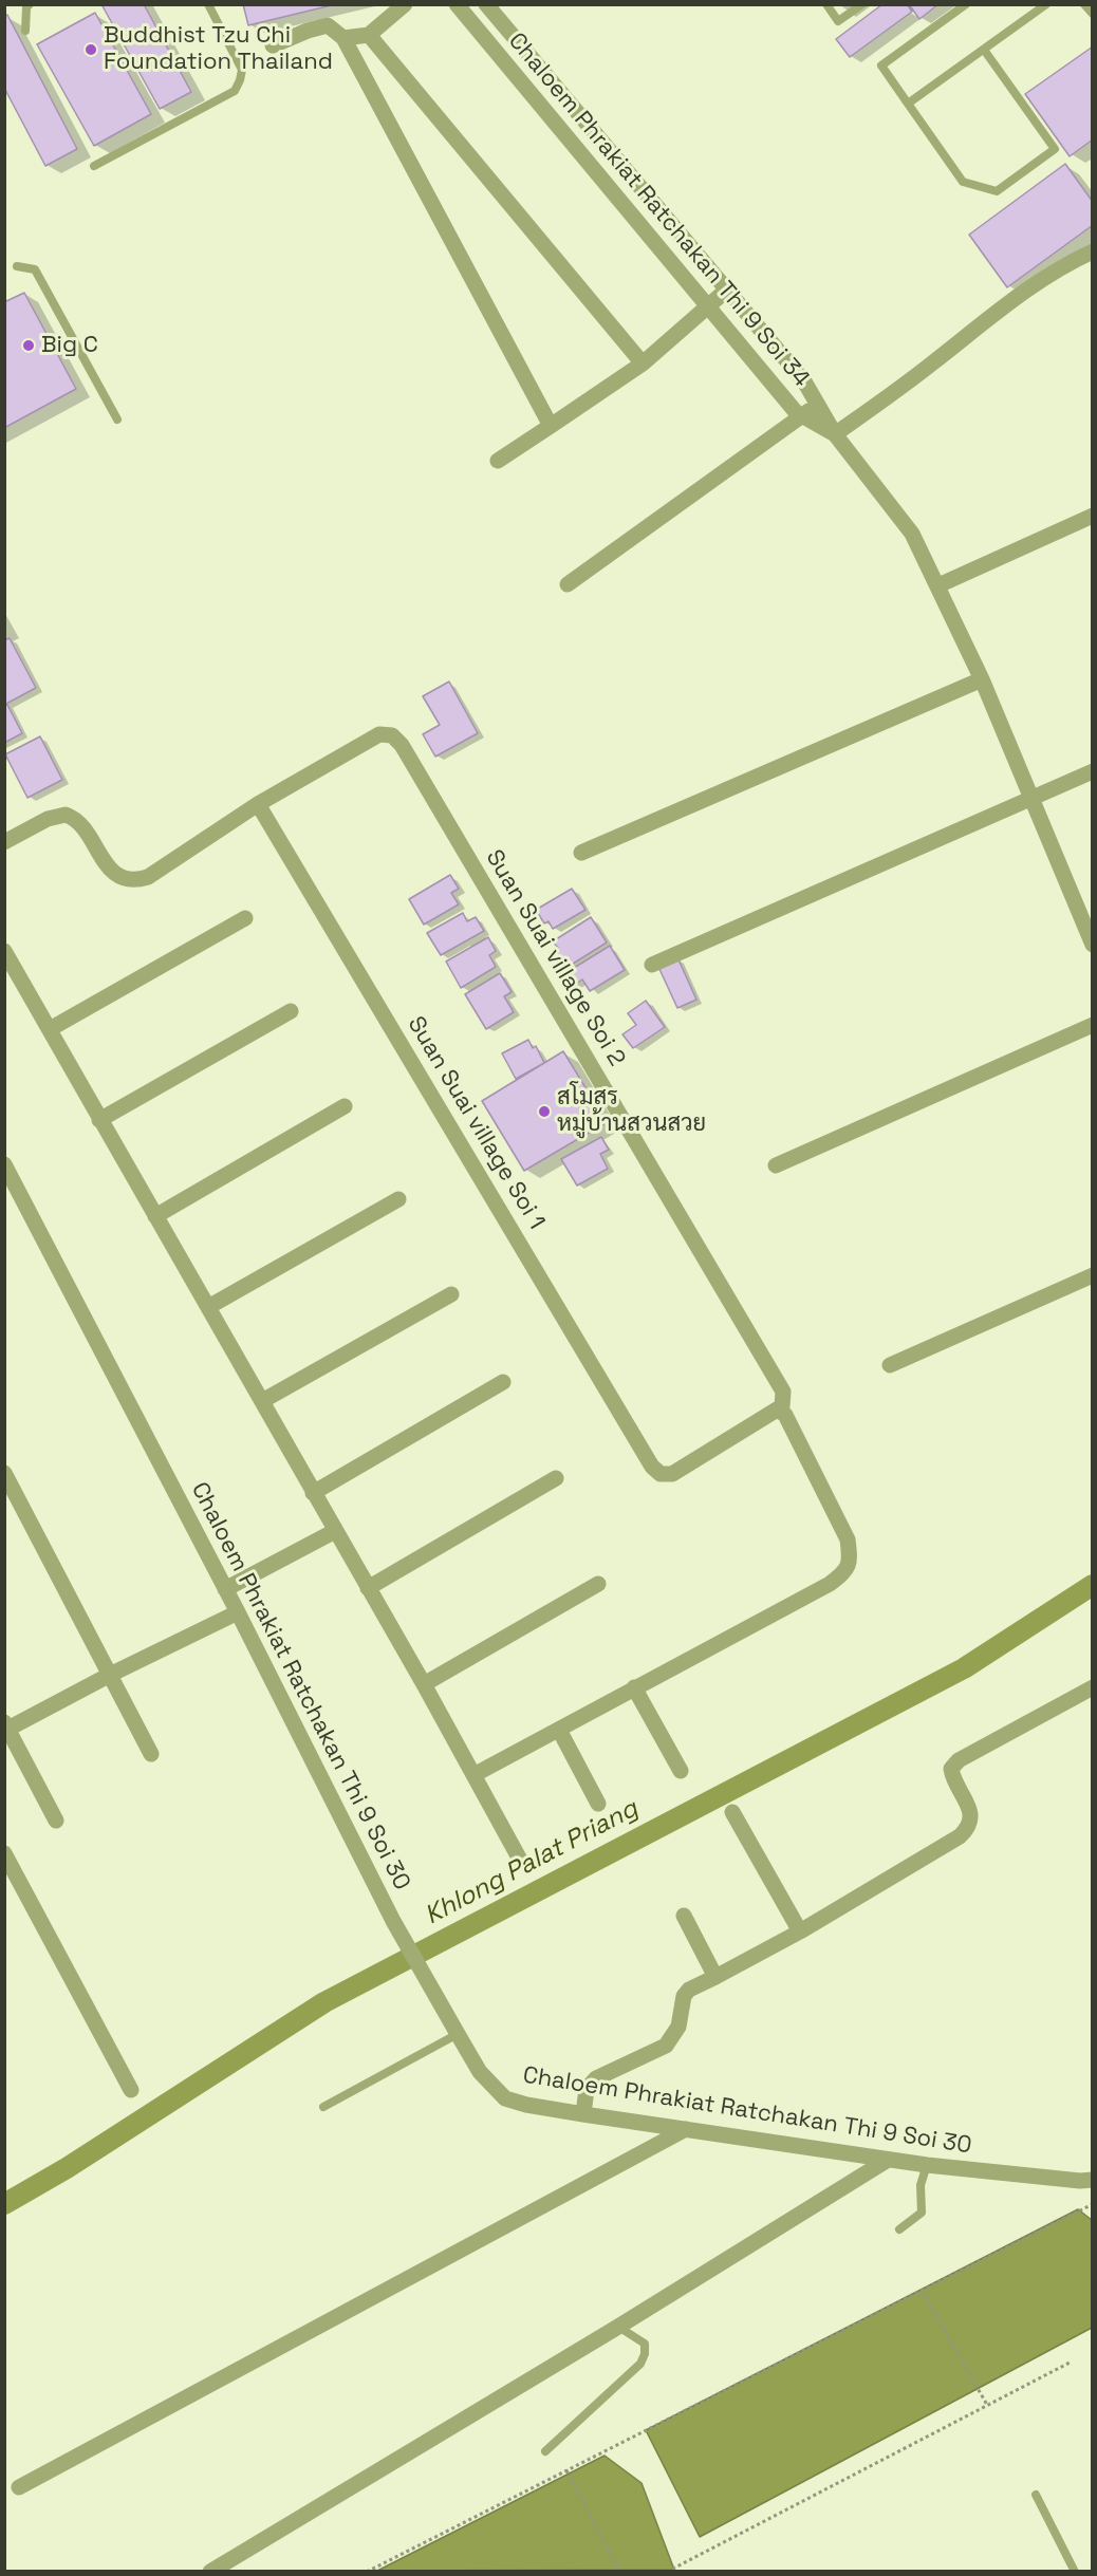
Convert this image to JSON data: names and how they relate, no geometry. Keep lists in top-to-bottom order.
{
  "streets": {
    "street": [
      "Chaloem Phrakiat Ratchakan Thi 9 Soi 34",
      "Suan Suai village Soi 2",
      "Suan Suai village Soi 1",
      "Chaloem Phrakiat Ratchakan Thi 9 Soi 30"
    ]
  },
  "crossings": [
    ["Suan Suai village Soi 2", "Suan Suai village Soi 1"]
  ],
  "water": ["Khlong Palat Priang"],
  "places": ["Buddhist Tzu Chi Foundation Thailand", "Big C", "สโมสร หมู่บ้านสวนสวย"]
}
